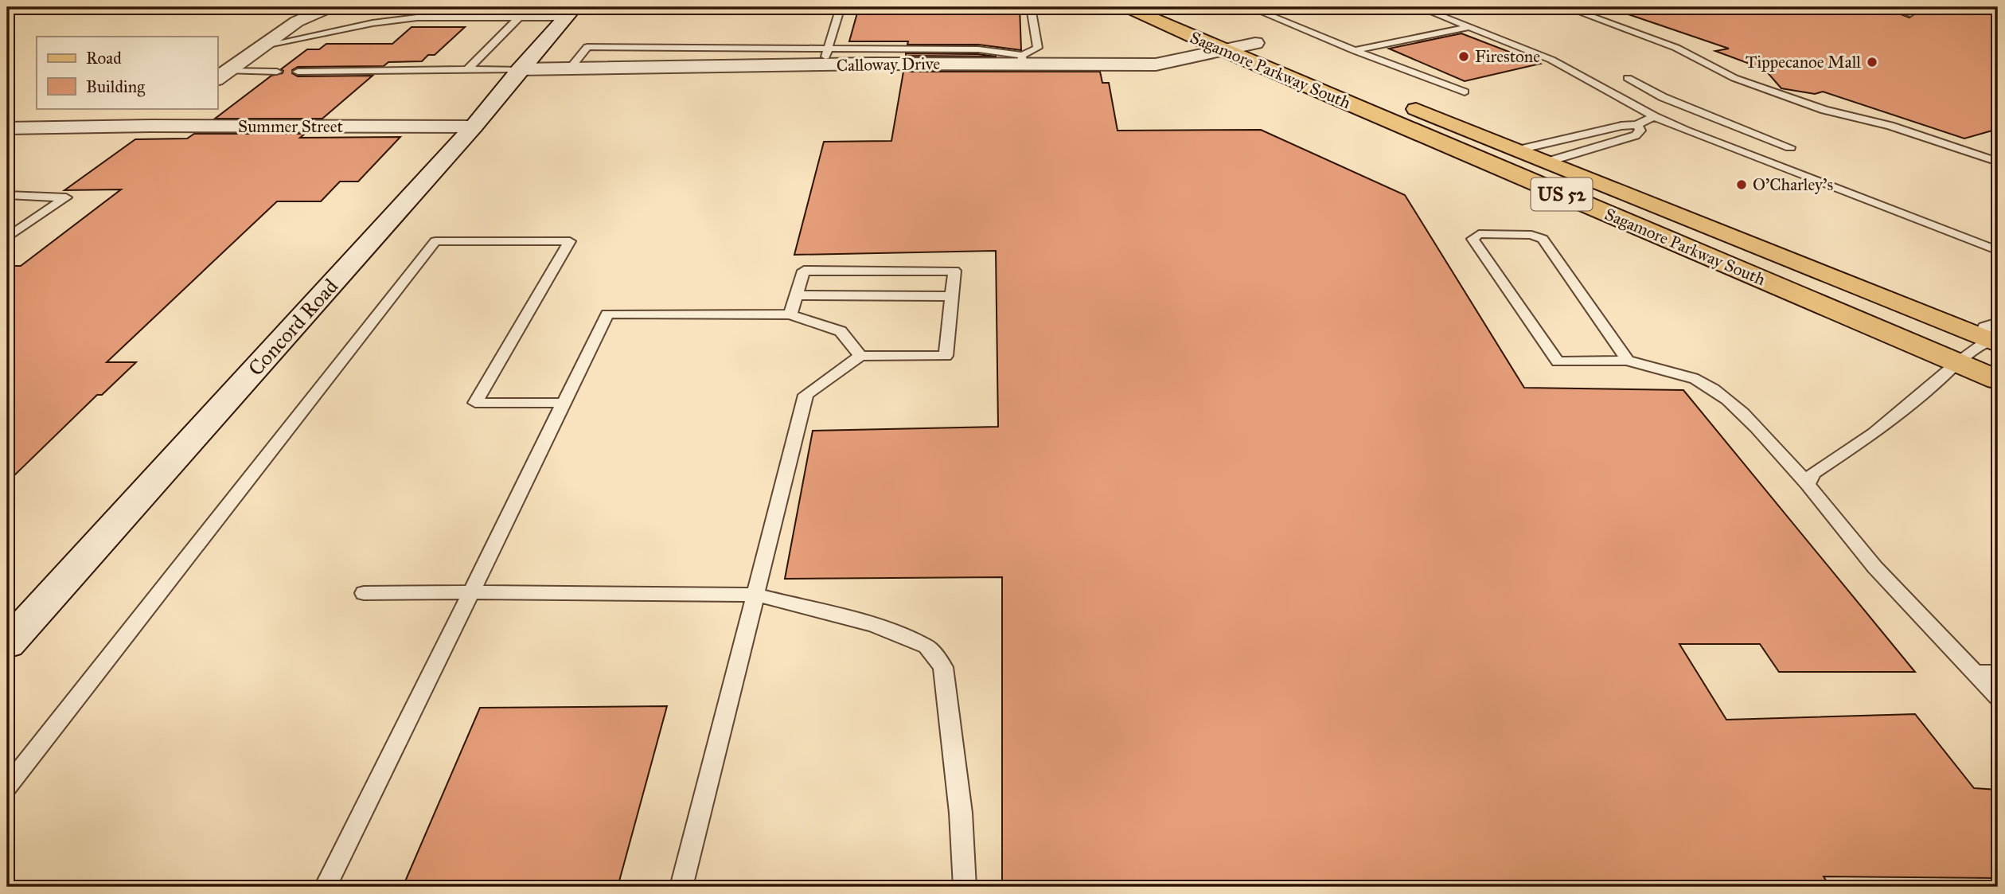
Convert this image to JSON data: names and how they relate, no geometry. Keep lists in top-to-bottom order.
{
  "streets": {
    "main road": ["Sagamore Parkway South", "US 52"],
    "street": ["Calloway Drive", "Summer Street", "Concord Road"]
  },
  "crossings": [
    ["Calloway Drive", "Sagamore Parkway South"],
    ["Calloway Drive", "Concord Road"],
    ["Summer Street", "Concord Road"]
  ],
  "places": ["Firestone", "Tippecanoe Mall", "O'Charley's"],
  "legend": ["Road", "Building"]
}
